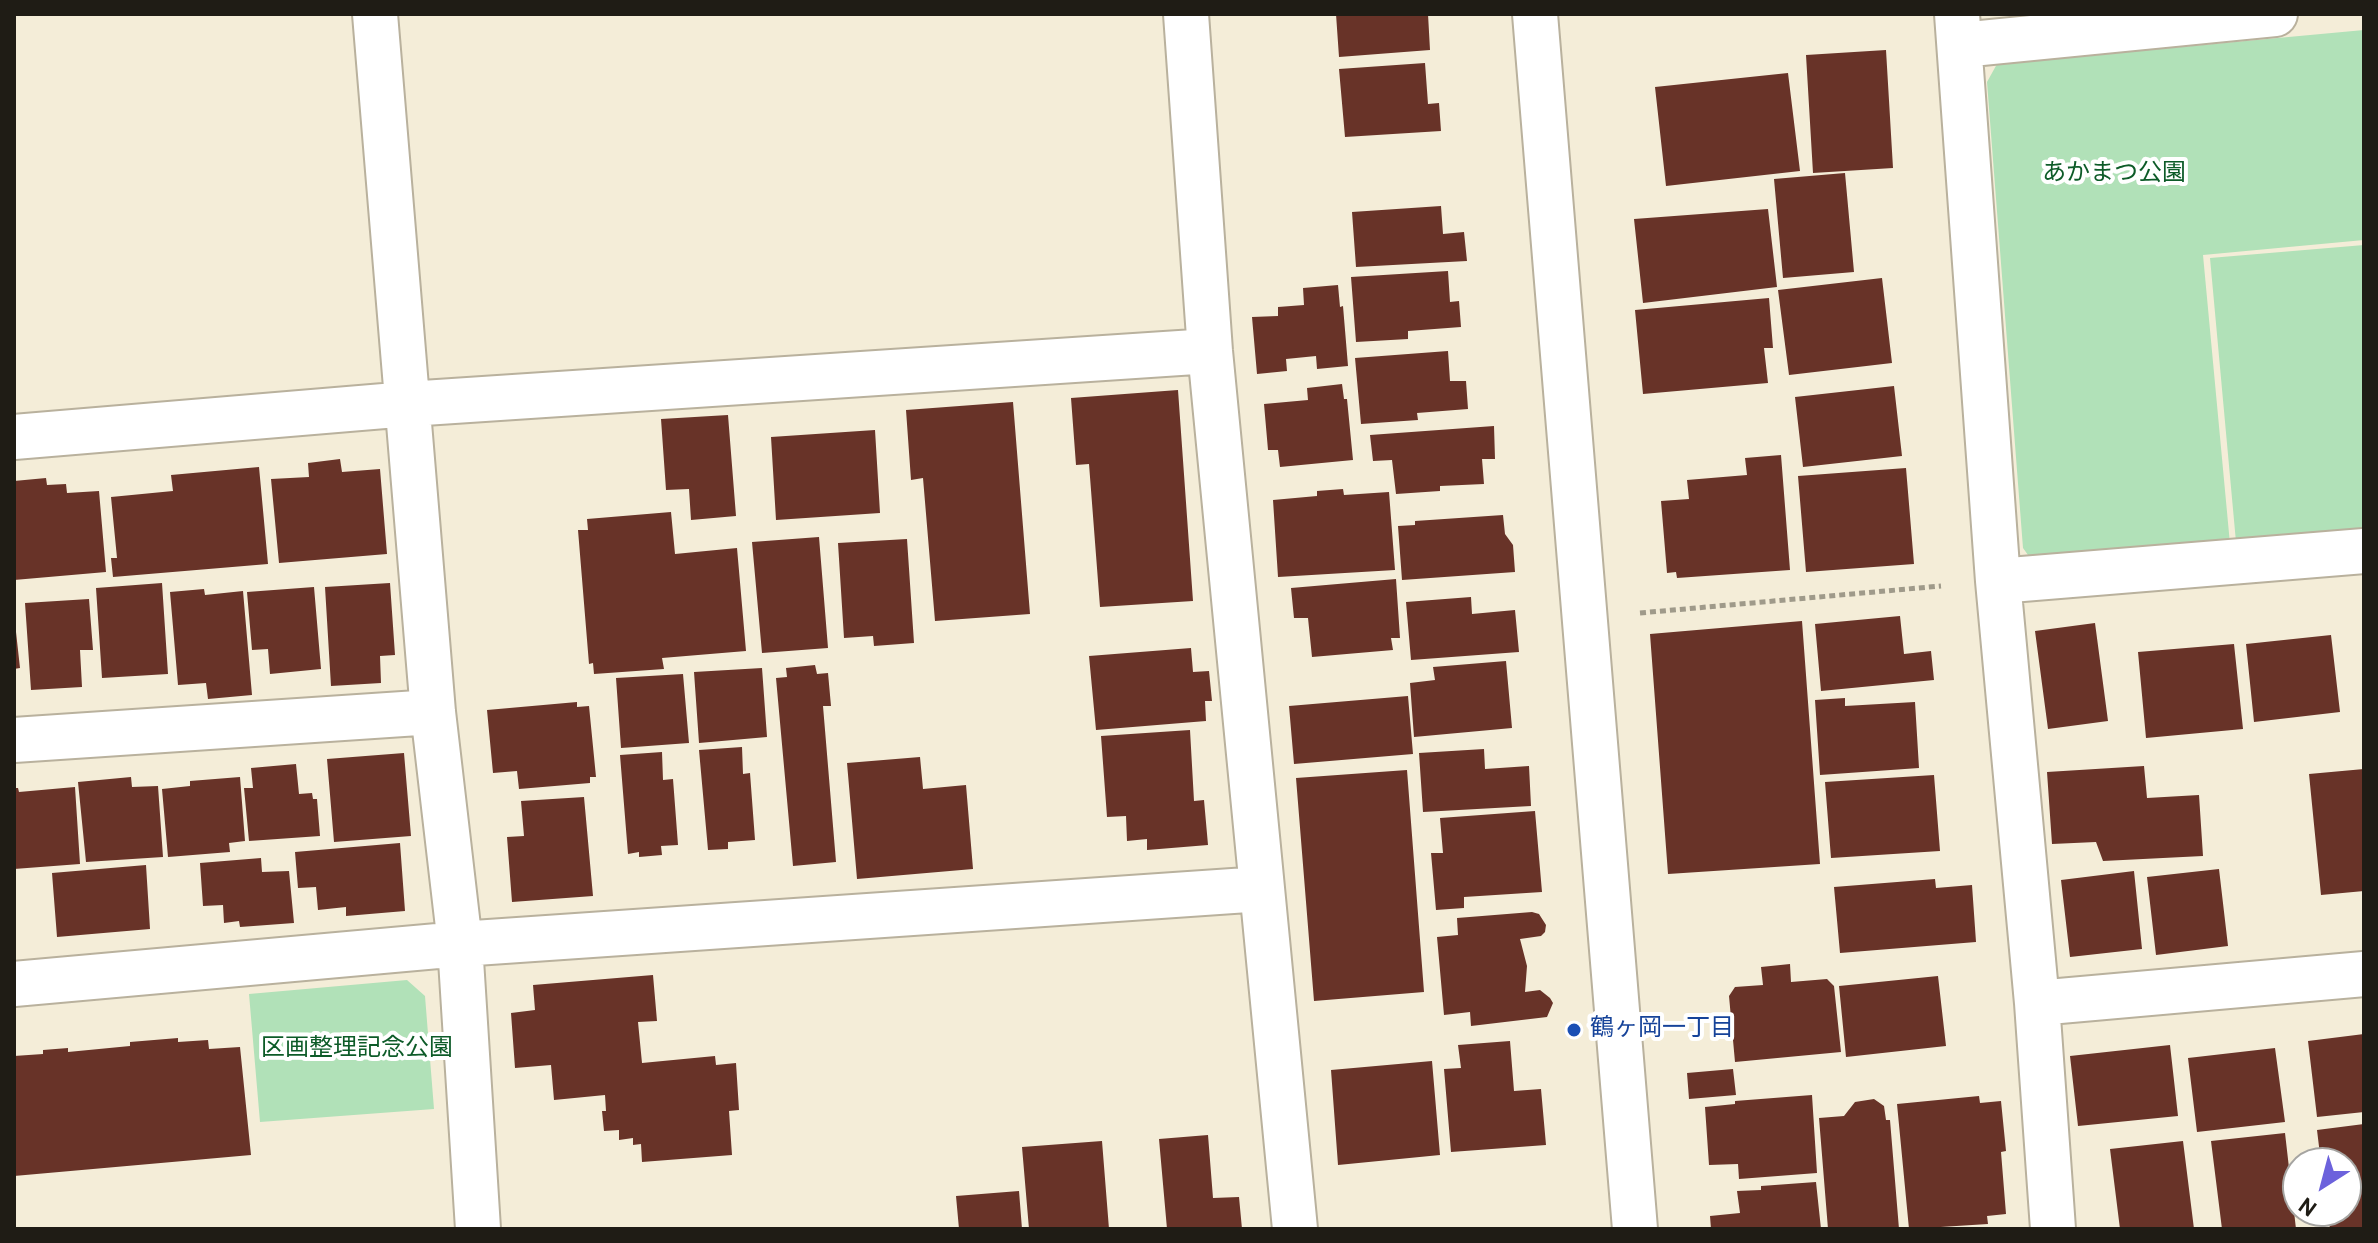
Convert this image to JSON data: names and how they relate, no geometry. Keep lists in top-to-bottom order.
{
  "parks": ["あかまつ公園", "区画整理記念公園"],
  "places": ["鶴ヶ岡一丁目"],
  "north": "bottom left"
}
